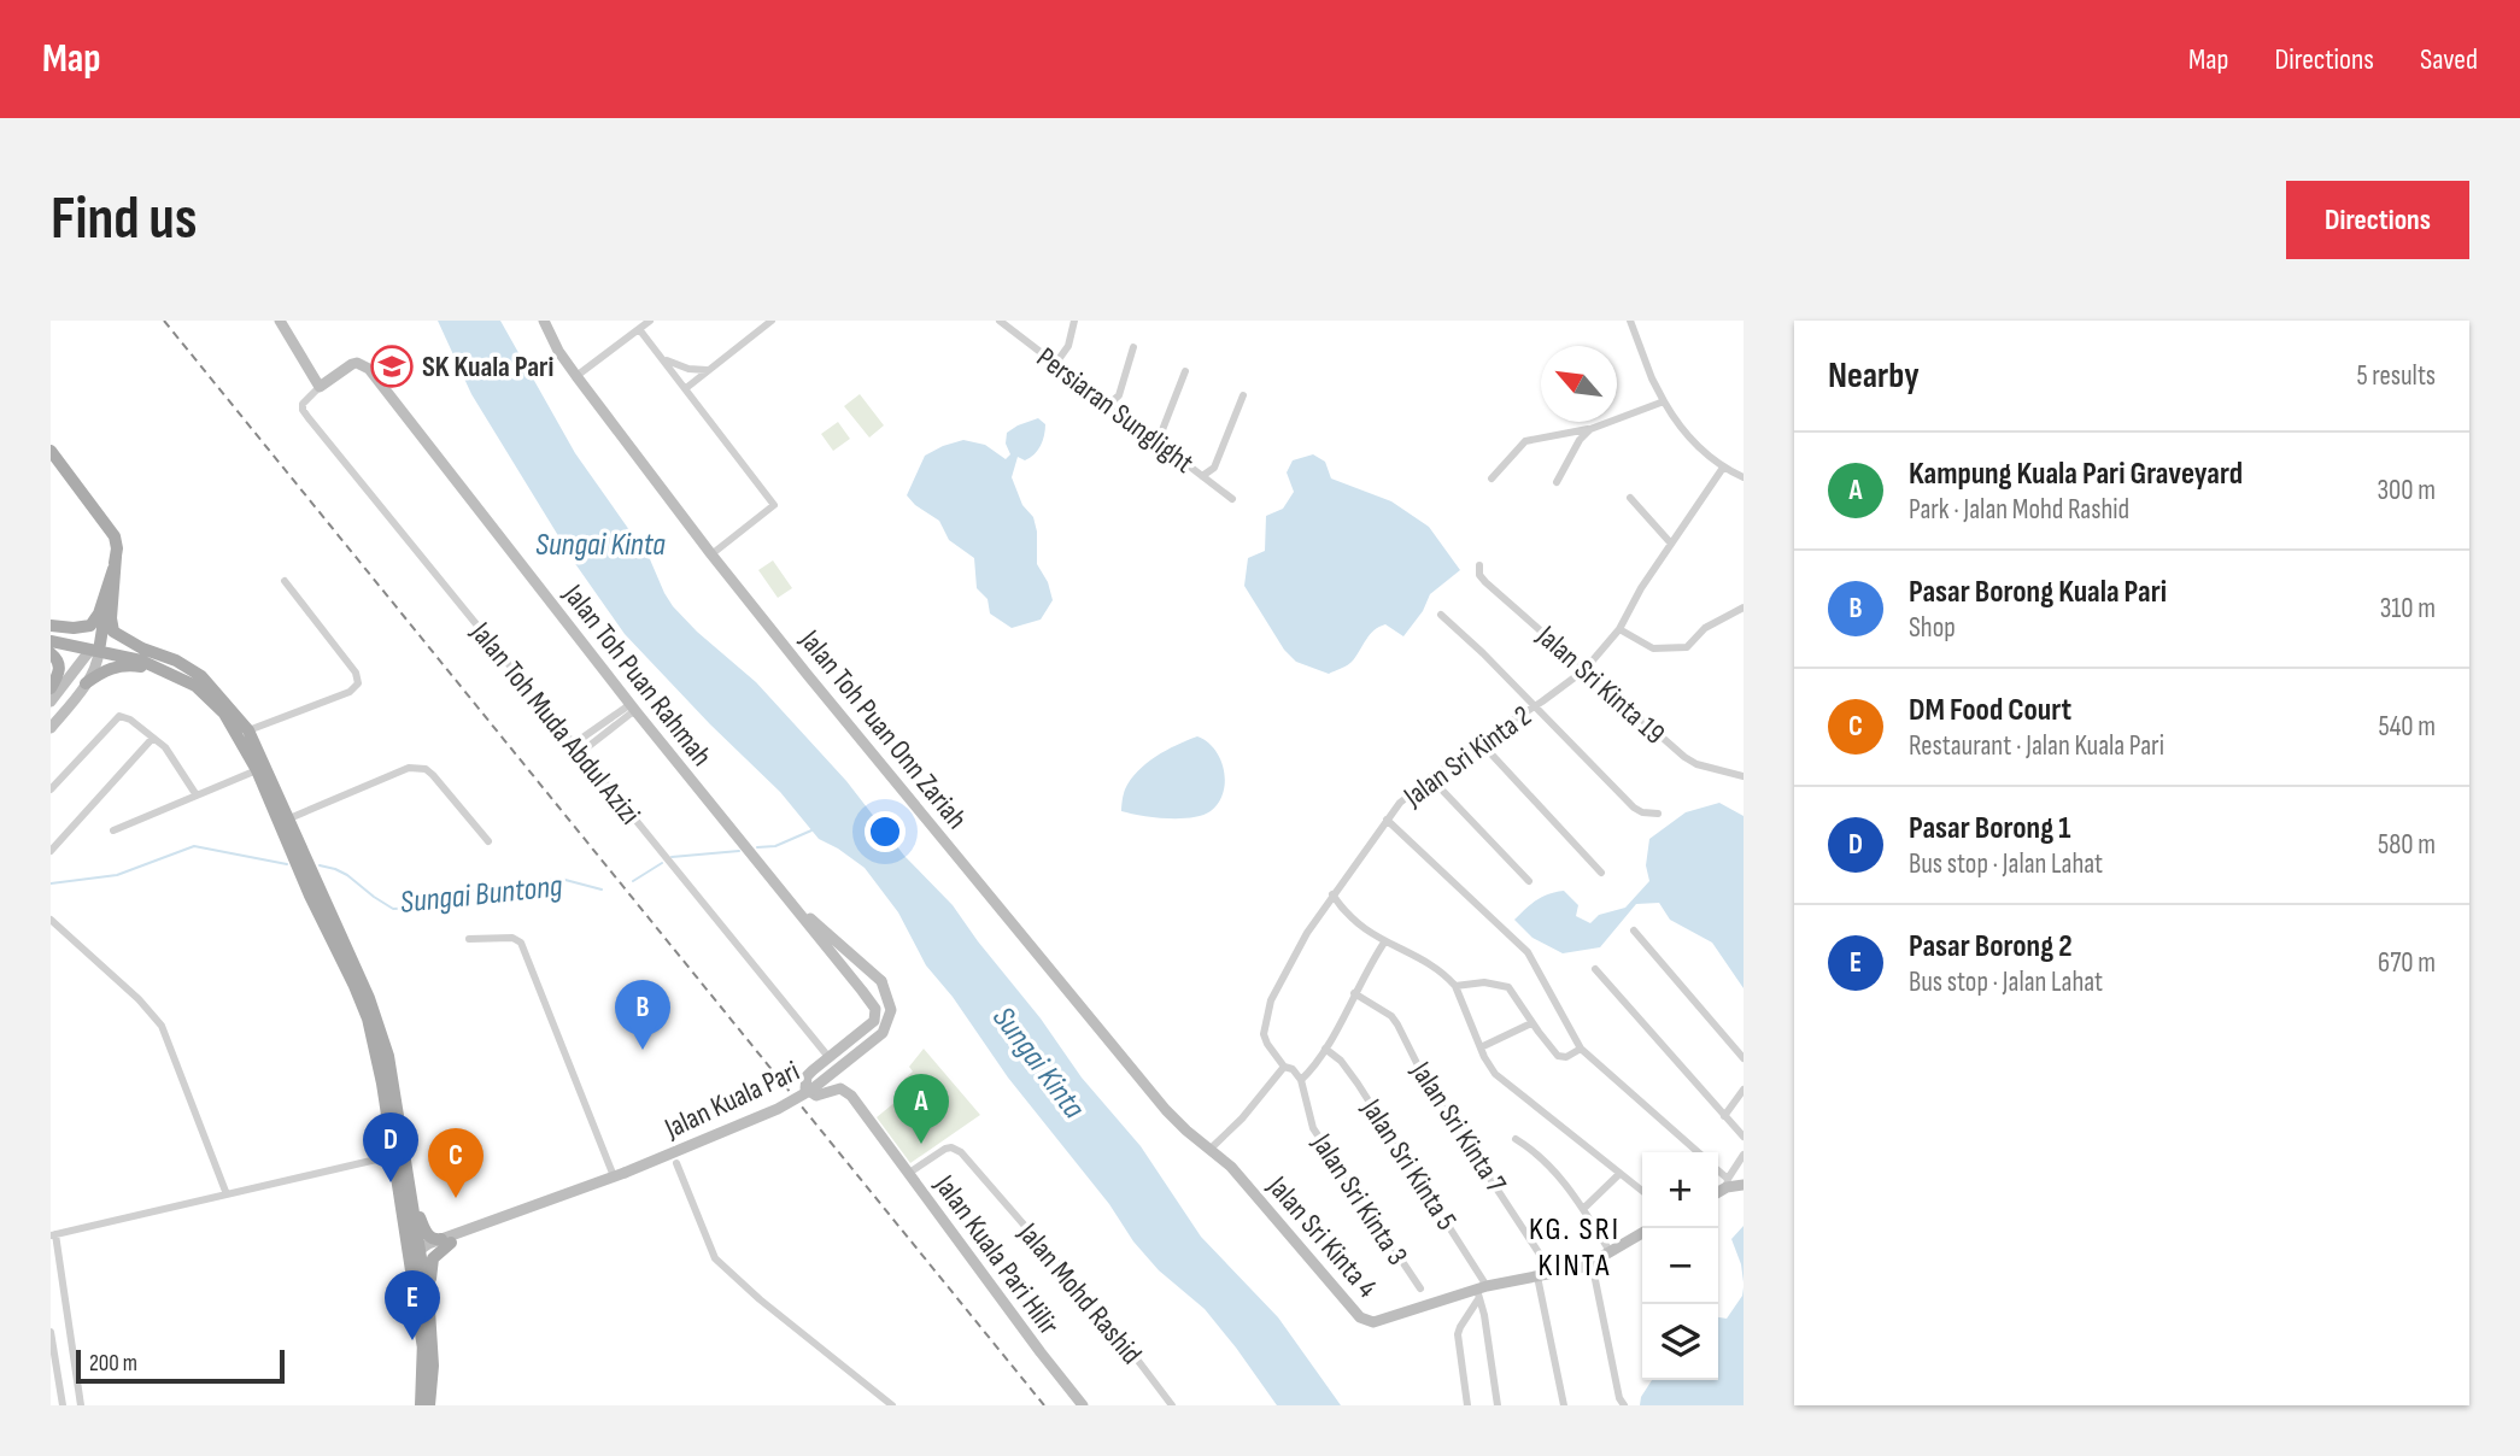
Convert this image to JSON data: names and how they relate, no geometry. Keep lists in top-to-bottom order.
{
  "streets": {
    "street": [
      "Persiaran Sunglight",
      "Jalan Toh Puan Rahmah",
      "Jalan Sri Kinta 19",
      "Jalan Toh Muda Abdul Azizi",
      "Jalan Toh Puan Onn Zariah",
      "Jalan Sri Kinta 2",
      "Jalan Kuala Pari",
      "Jalan Sri Kinta 7",
      "Jalan Sri Kinta 5",
      "Jalan Sri Kinta 3",
      "Jalan Sri Kinta 4",
      "Jalan Kuala Pari Hilir",
      "Jalan Mohd Rashid"
    ]
  },
  "crossings": [
    ["Jalan Toh Puan Rahmah", "Jalan Toh Muda Abdul Azizi"],
    ["Jalan Toh Puan Rahmah", "Jalan Kuala Pari Hilir"],
    ["Jalan Sri Kinta 19", "Jalan Sri Kinta 2"],
    ["Jalan Toh Muda Abdul Azizi", "Jalan Kuala Pari Hilir"],
    ["Jalan Toh Puan Onn Zariah", "Jalan Sri Kinta 4"],
    ["Jalan Sri Kinta 7", "Jalan Sri Kinta 4"],
    ["Jalan Sri Kinta 5", "Jalan Sri Kinta 4"],
    ["Jalan Kuala Pari Hilir", "Jalan Mohd Rashid"]
  ],
  "districts": ["KG. SRI KINTA"],
  "water": ["Sungai Kinta", "Sungai Buntong"],
  "places": {
    "school or university": ["SK Kuala Pari"]
  },
  "scale_bar": "200 m",
  "north": "top left",
  "page": {
    "header": "Map",
    "nav": ["Map", "Directions", "Saved"],
    "buttons": "Directions",
    "title": "Find us",
    "heading": ["Nearby", "5 results"],
    "list": [
      {
        "mark": "A",
        "name": "Kampung Kuala Pari Graveyard",
        "note": "Park · Jalan Mohd Rashid",
        "value": "300 m"
      },
      {
        "mark": "B",
        "name": "Pasar Borong Kuala Pari",
        "note": "Shop",
        "value": "310 m"
      },
      {
        "mark": "C",
        "name": "DM Food Court",
        "note": "Restaurant · Jalan Kuala Pari",
        "value": "540 m"
      },
      {
        "mark": "D",
        "name": "Pasar Borong 1",
        "note": "Bus stop · Jalan Lahat",
        "value": "580 m"
      },
      {
        "mark": "E",
        "name": "Pasar Borong 2",
        "note": "Bus stop · Jalan Lahat",
        "value": "670 m"
      }
    ],
    "pins": [
      "B",
      "A",
      "D",
      "C",
      "E"
    ],
    "map_buttons": ["+", "−"],
    "scale": "200 m"
  }
}
